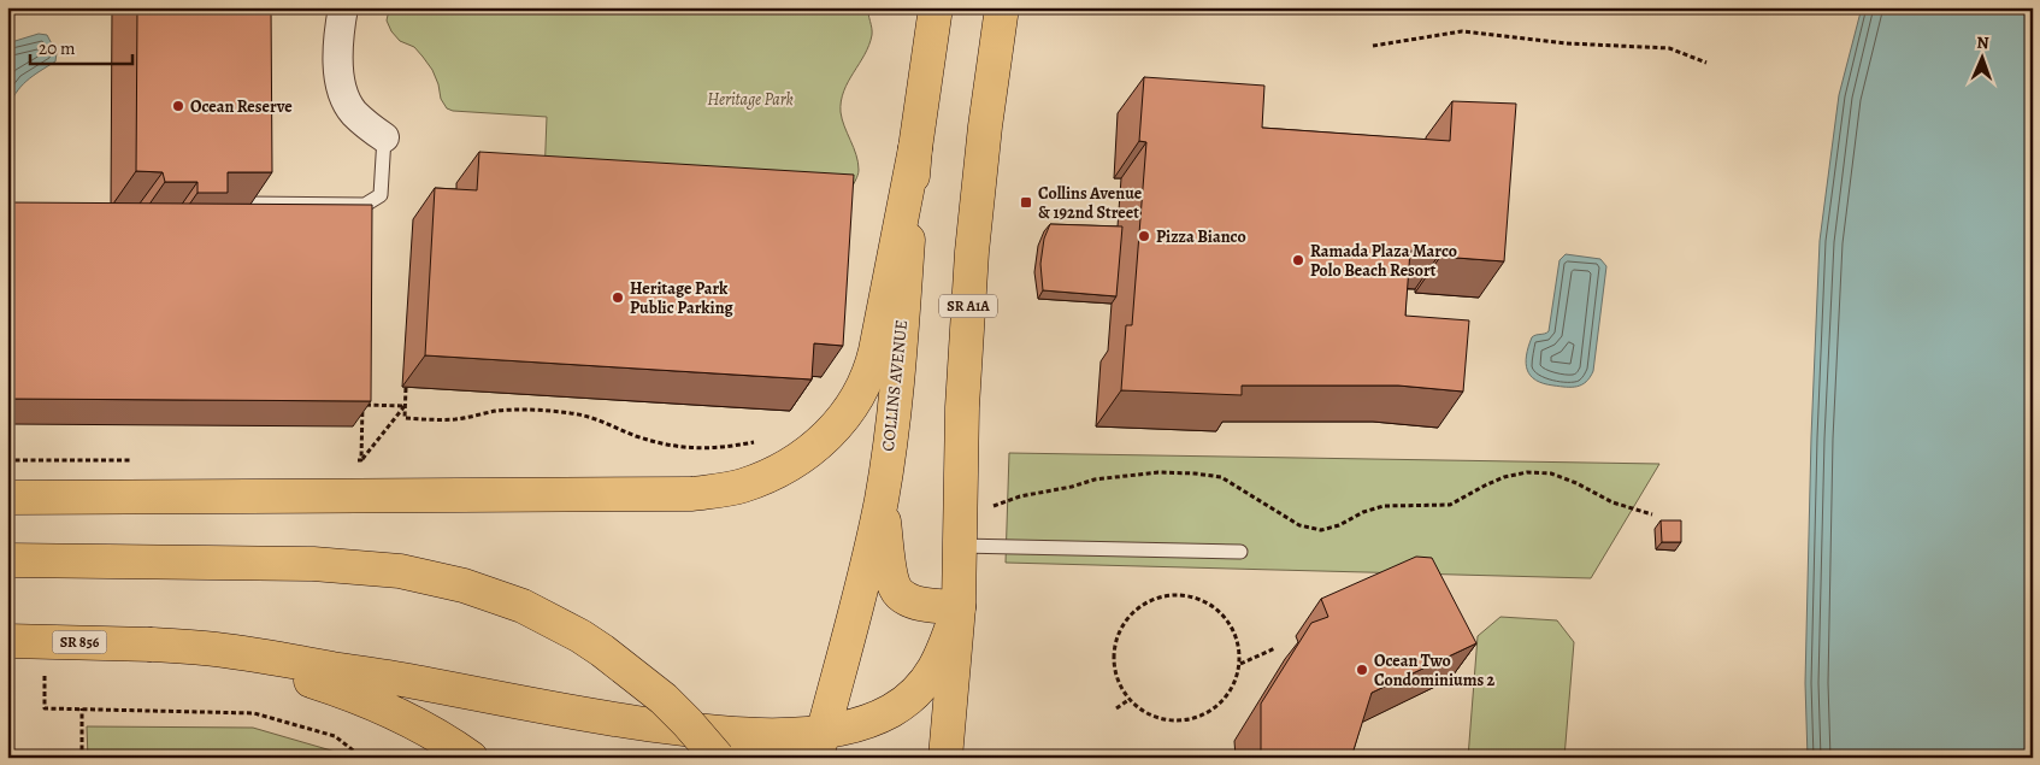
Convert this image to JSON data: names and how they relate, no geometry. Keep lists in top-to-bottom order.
{
  "streets": {
    "main road": ["SR A1A", "COLLINS AVENUE", "SR 856"]
  },
  "parks": ["Heritage Park"],
  "places": {
    "other": [
      "Ocean Reserve",
      "Pizza Bianco",
      "Ramada Plaza Marco Polo Beach Resort",
      "Heritage Park Public Parking",
      "Ocean Two Condominiums 2"
    ],
    "transit": ["Collins Avenue & 192nd Street"]
  },
  "scale_bar": "20 m",
  "north": "top"
}
